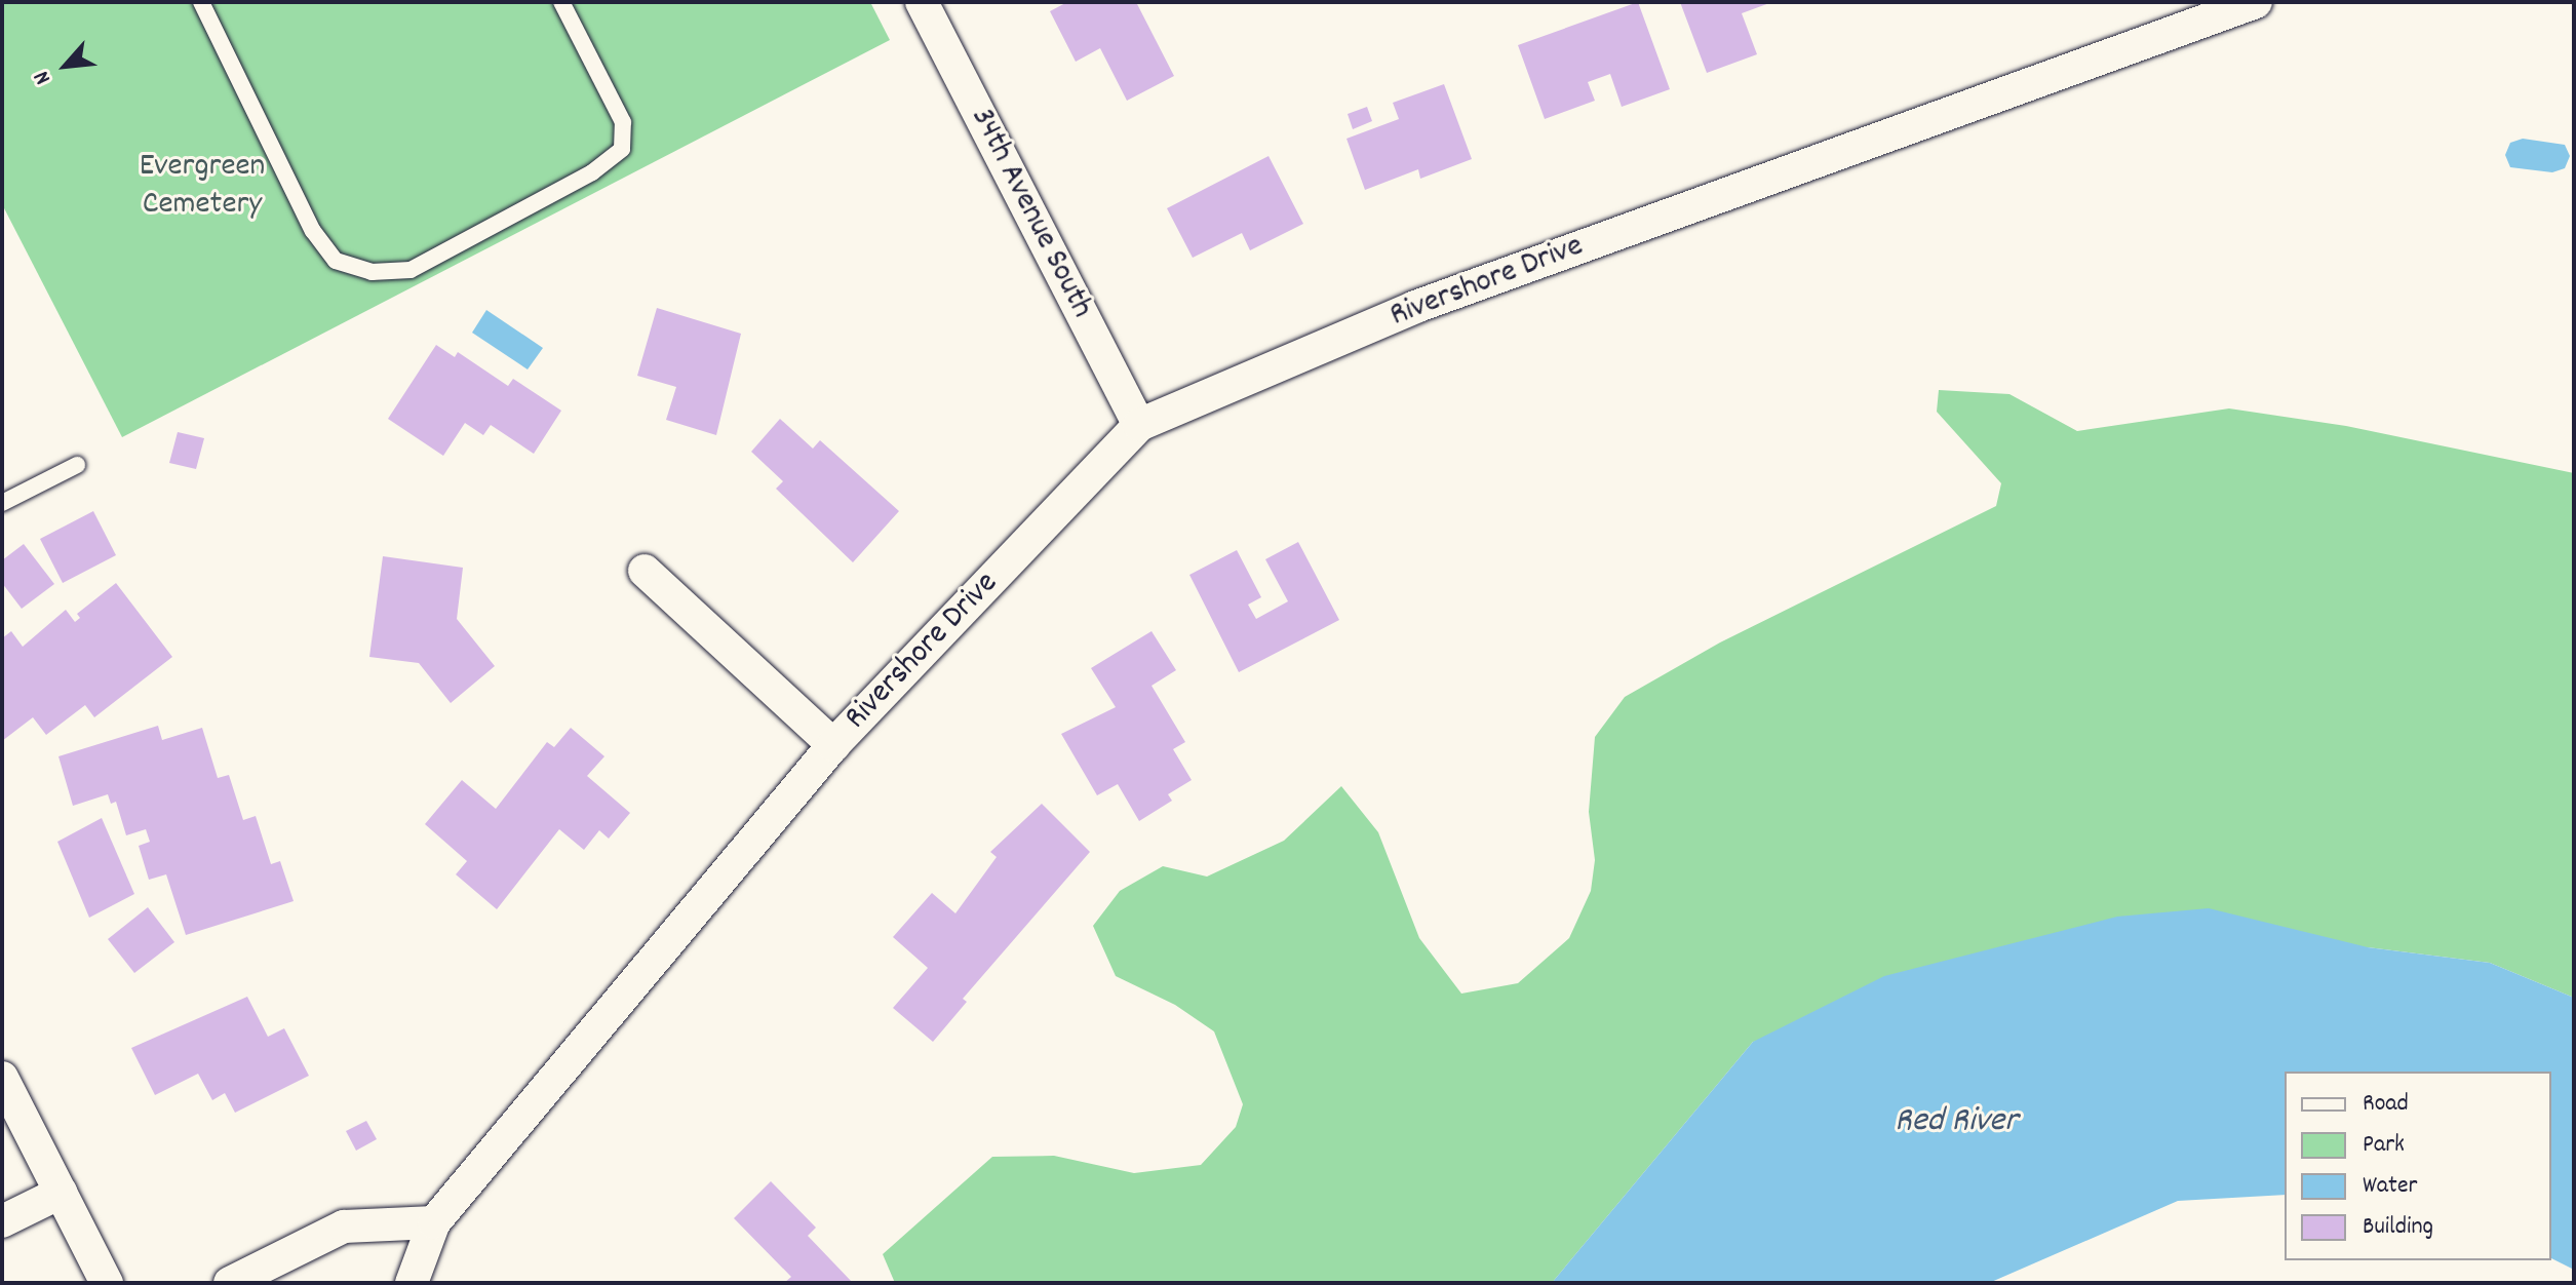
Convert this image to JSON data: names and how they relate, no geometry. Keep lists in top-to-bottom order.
{
  "streets": {
    "street": ["34th Avenue South", "Rivershore Drive"]
  },
  "crossings": [
    ["34th Avenue South", "Rivershore Drive"]
  ],
  "water": ["Red River"],
  "parks": ["Evergreen Cemetery"],
  "legend": [
    "Road",
    "Park",
    "Water",
    "Building"
  ],
  "north": "bottom left"
}
